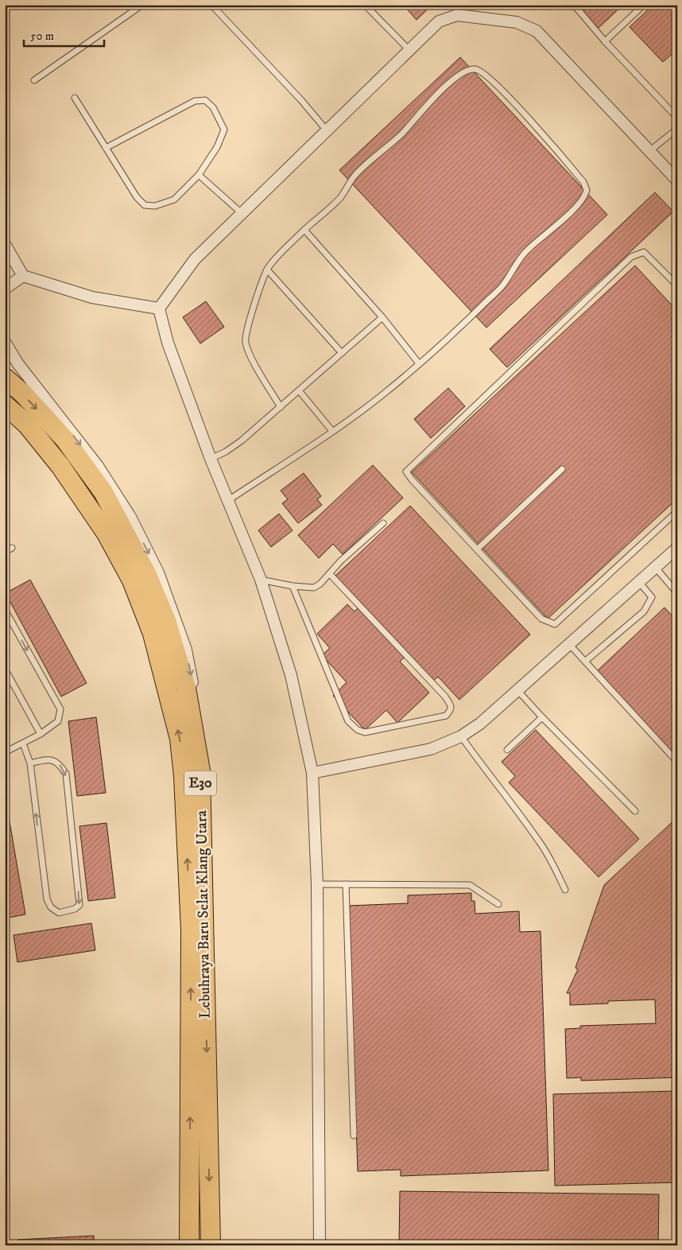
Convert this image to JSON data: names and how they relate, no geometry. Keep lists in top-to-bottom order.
{
  "streets": {
    "highway": ["E30", "Lebuhraya Baru Selat Klang Utara"]
  },
  "scale_bar": "50 m"
}
